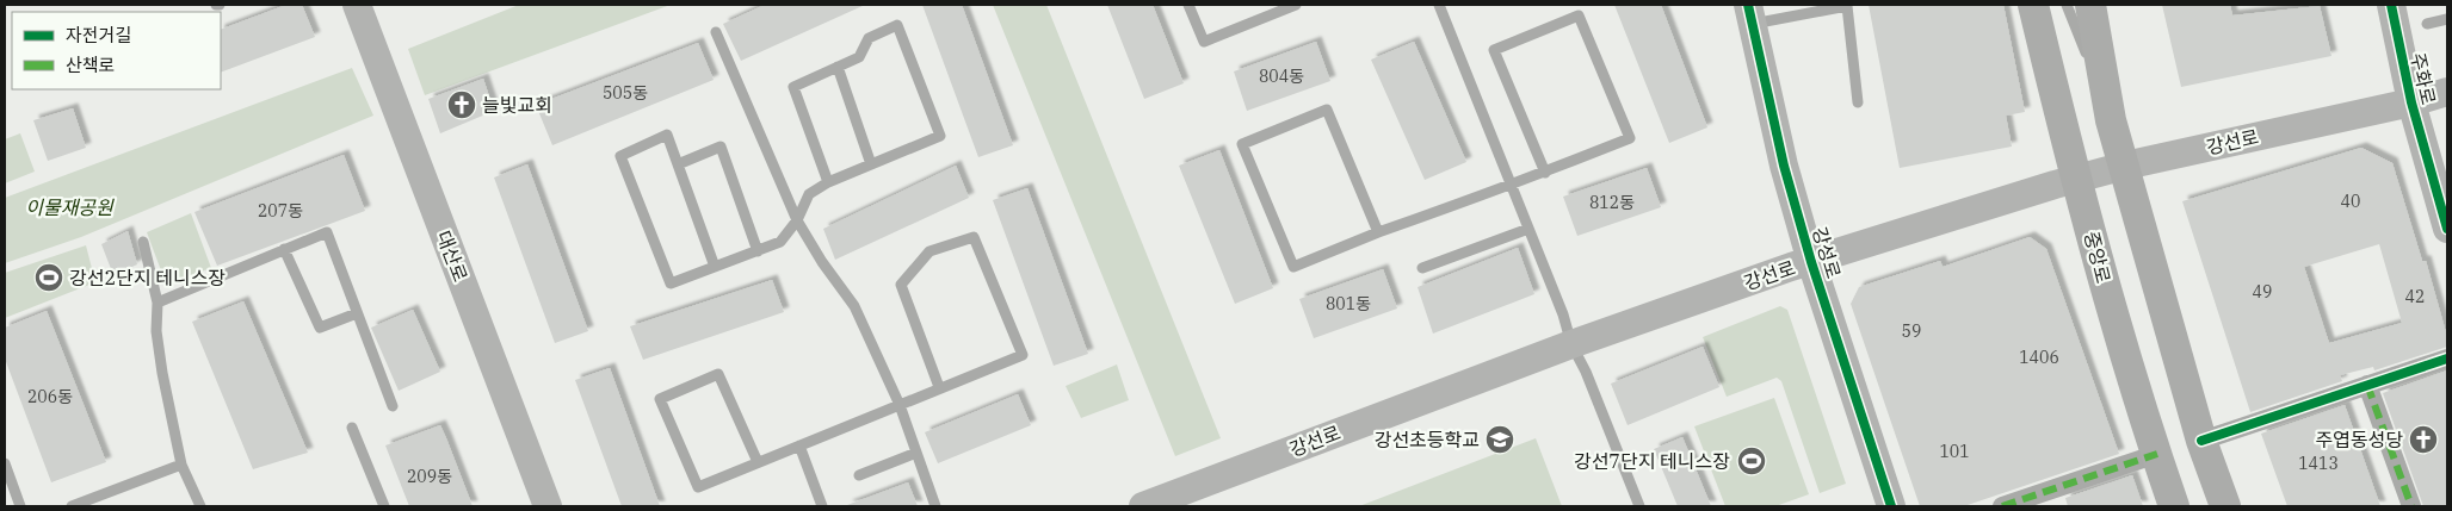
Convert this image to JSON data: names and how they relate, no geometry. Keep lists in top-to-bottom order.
{
  "streets": {
    "main road": [
      "주화로",
      "강선로",
      "강성로",
      "대산로",
      "중앙로"
    ]
  },
  "crossings": [
    ["주화로", "강선로"],
    ["강선로", "강성로"],
    ["강선로", "중앙로"]
  ],
  "parks": ["이물재공원"],
  "places": {
    "church": ["늘빛교회", "주엽동성당"],
    "sports": ["강선2단지 테니스장", "강선7단지 테니스장"],
    "school or university": ["강선초등학교"]
  },
  "house_numbers": [
    "804동",
    "505동",
    "40",
    "812동",
    "207동",
    "49",
    "42",
    "801동",
    "59",
    "1406",
    "206동",
    "101",
    "1413",
    "209동"
  ],
  "legend": ["자전거길", "산책로"]
}
